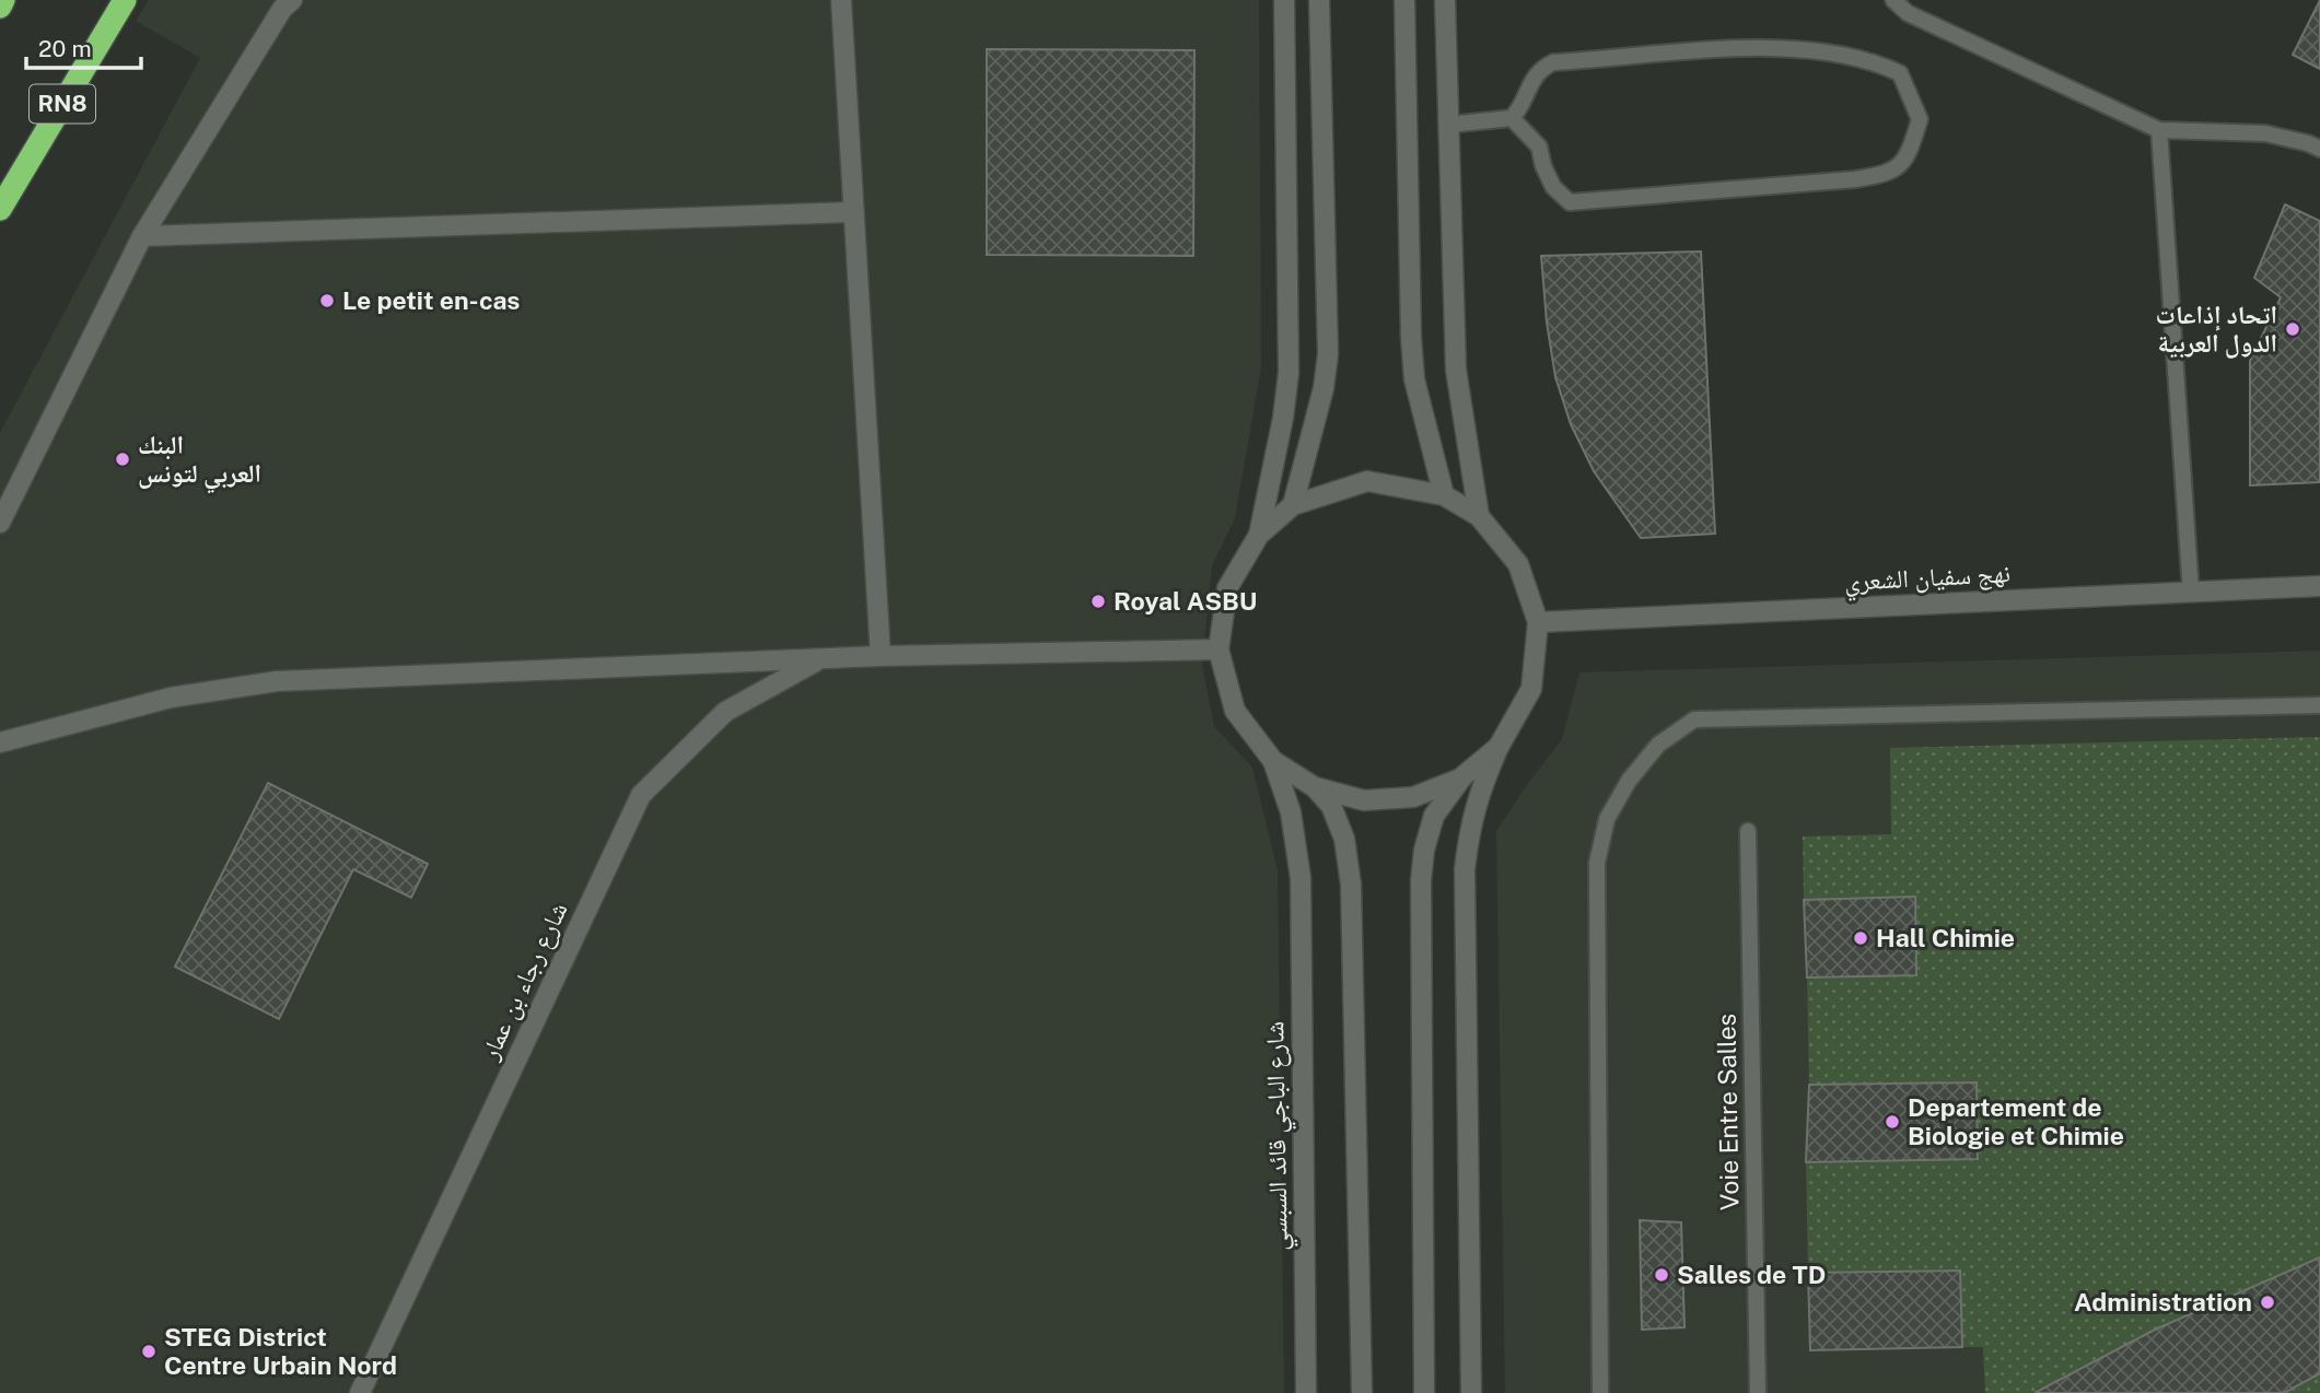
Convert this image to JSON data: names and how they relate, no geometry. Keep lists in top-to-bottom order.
{
  "streets": {
    "highway": ["RN8"],
    "street": ["نهج سفيان الشعري", "شارع رجاء بن عمار", "شارع الباجي قائد السبسي"],
    "lane": ["Voie Entre Salles"]
  },
  "places": [
    "Le petit en-cas",
    "اتحاد إذاعات الدول العربية",
    "البنك العربي لتونس",
    "Royal ASBU",
    "Hall Chimie",
    "Departement de Biologie et Chimie",
    "Salles de TD",
    "Administration",
    "STEG District Centre Urbain Nord"
  ],
  "scale_bar": "20 m"
}
